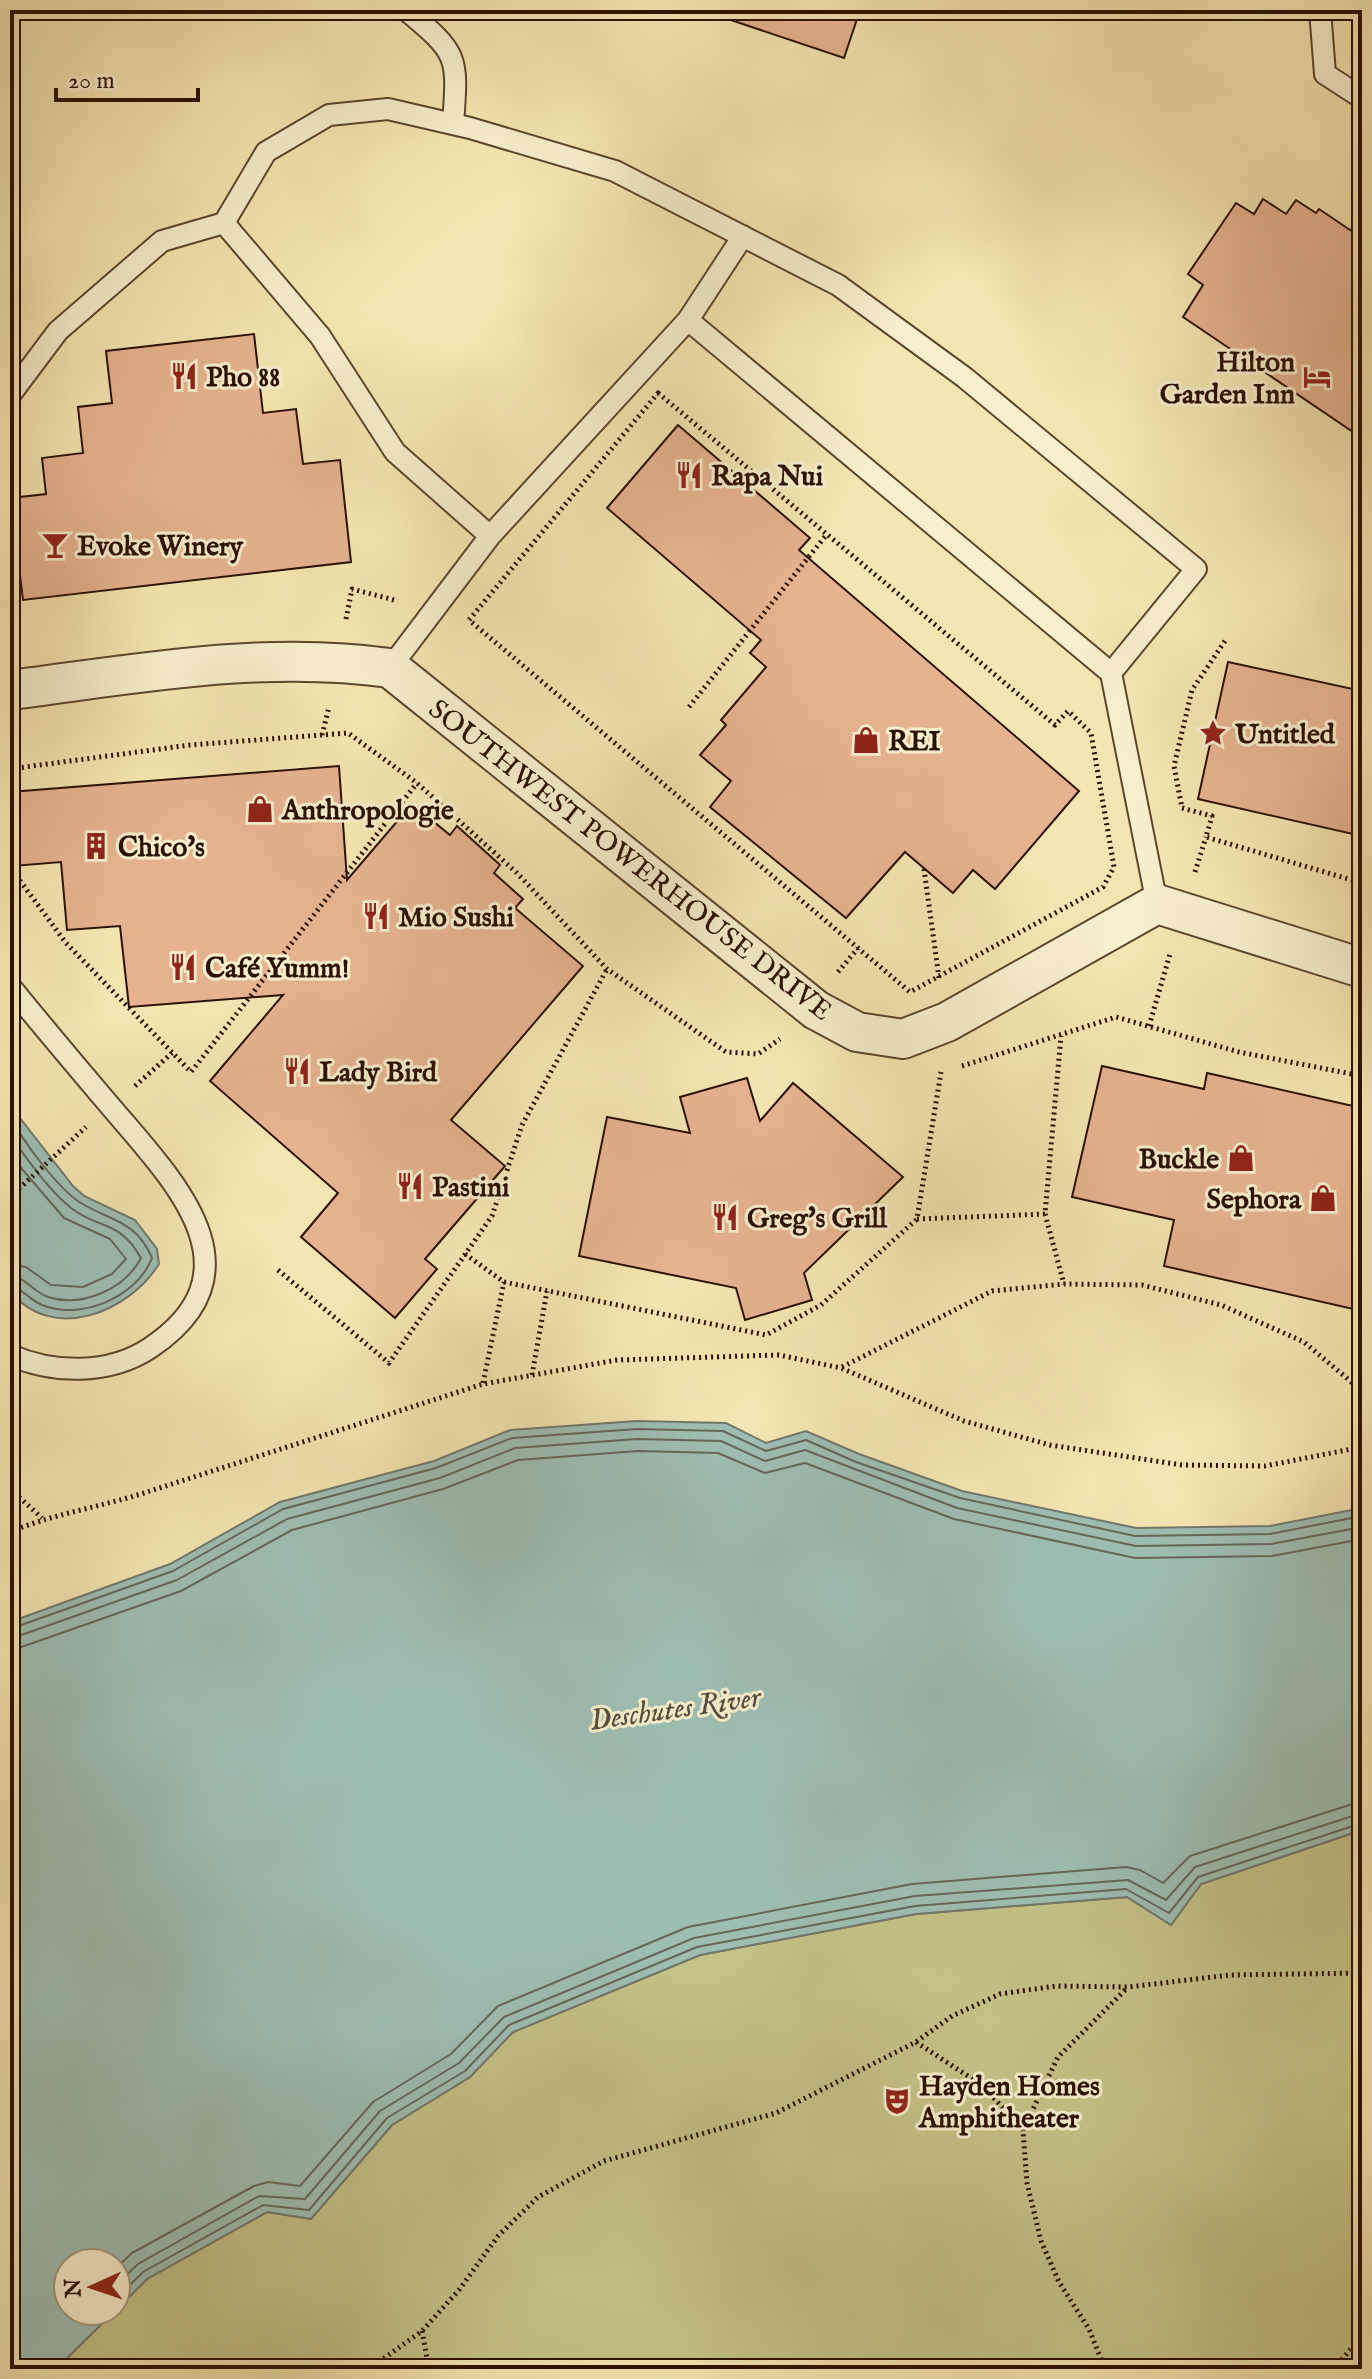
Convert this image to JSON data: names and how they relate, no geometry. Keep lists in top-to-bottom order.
{
  "streets": {
    "street": ["SOUTHWEST POWERHOUSE DRIVE"]
  },
  "water": ["Deschutes River"],
  "places": {
    "restaurant": [
      "Pho 88",
      "Rapa Nui",
      "Mio Sushi",
      "Café Yumm!",
      "Lady Bird",
      "Pastini",
      "Greg's Grill"
    ],
    "hotel": ["Hilton Garden Inn"],
    "bar": ["Evoke Winery"],
    "place": ["Untitled"],
    "shop": [
      "REI",
      "Anthropologie",
      "Buckle",
      "Sephora"
    ],
    "building": ["Chico's"],
    "theatre": ["Hayden Homes Amphitheater"]
  },
  "scale_bar": "20 m",
  "north": "left"
}
